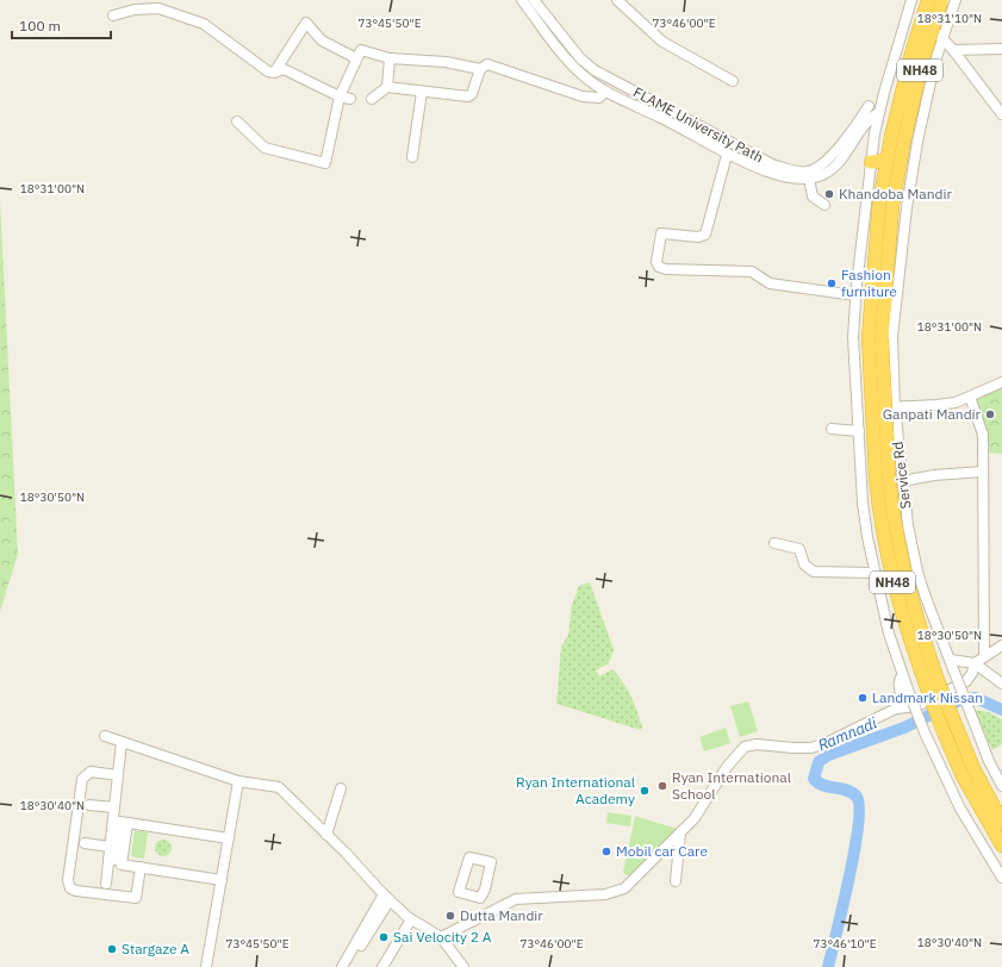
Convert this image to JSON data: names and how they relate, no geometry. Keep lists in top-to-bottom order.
{
  "streets": {
    "highway": ["NH48"],
    "street": ["FLAME University Path", "Service Rd"]
  },
  "water": ["Ramnadi"],
  "places": [
    "Khandoba Mandir",
    "Fashion furniture",
    "Ganpati Mandir",
    "Landmark Nissan",
    "Ryan International School",
    "Ryan International Academy",
    "Mobil car Care",
    "Dutta Mandir",
    "Sai Velocity 2 A",
    "Stargaze A"
  ],
  "scale_bar": "100 m",
  "coordinates": [
    "18°31'10\"N",
    "73°45'50\"E",
    "73°46'00\"E",
    "18°31'00\"N",
    "18°30'50\"N",
    "18°30'40\"N",
    "73°46'10\"E"
  ]
}
